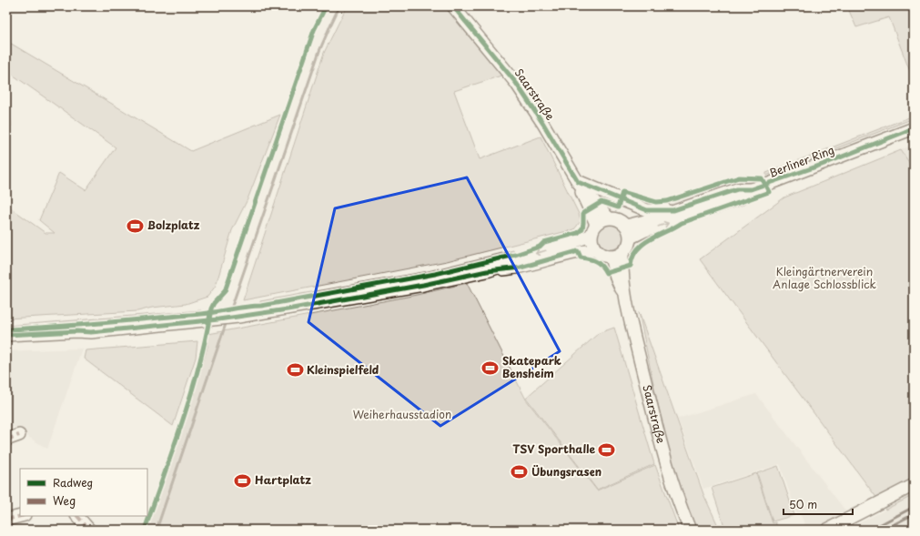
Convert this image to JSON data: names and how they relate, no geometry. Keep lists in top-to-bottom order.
{
  "streets": {
    "street": ["Saarstraße", "Berliner Ring"]
  },
  "crossings": [
    ["Saarstraße", "Berliner Ring"]
  ],
  "parks": ["Kleingärtnerverein Anlage Schlossblick", "Weiherhausstadion"],
  "places": {
    "sports": [
      "Bolzplatz",
      "Skatepark Bensheim",
      "Kleinspielfeld",
      "TSV Sporthalle",
      "Übungsrasen",
      "Hartplatz"
    ]
  },
  "legend": ["Radweg", "Weg"],
  "scale_bar": "50 m"
}
